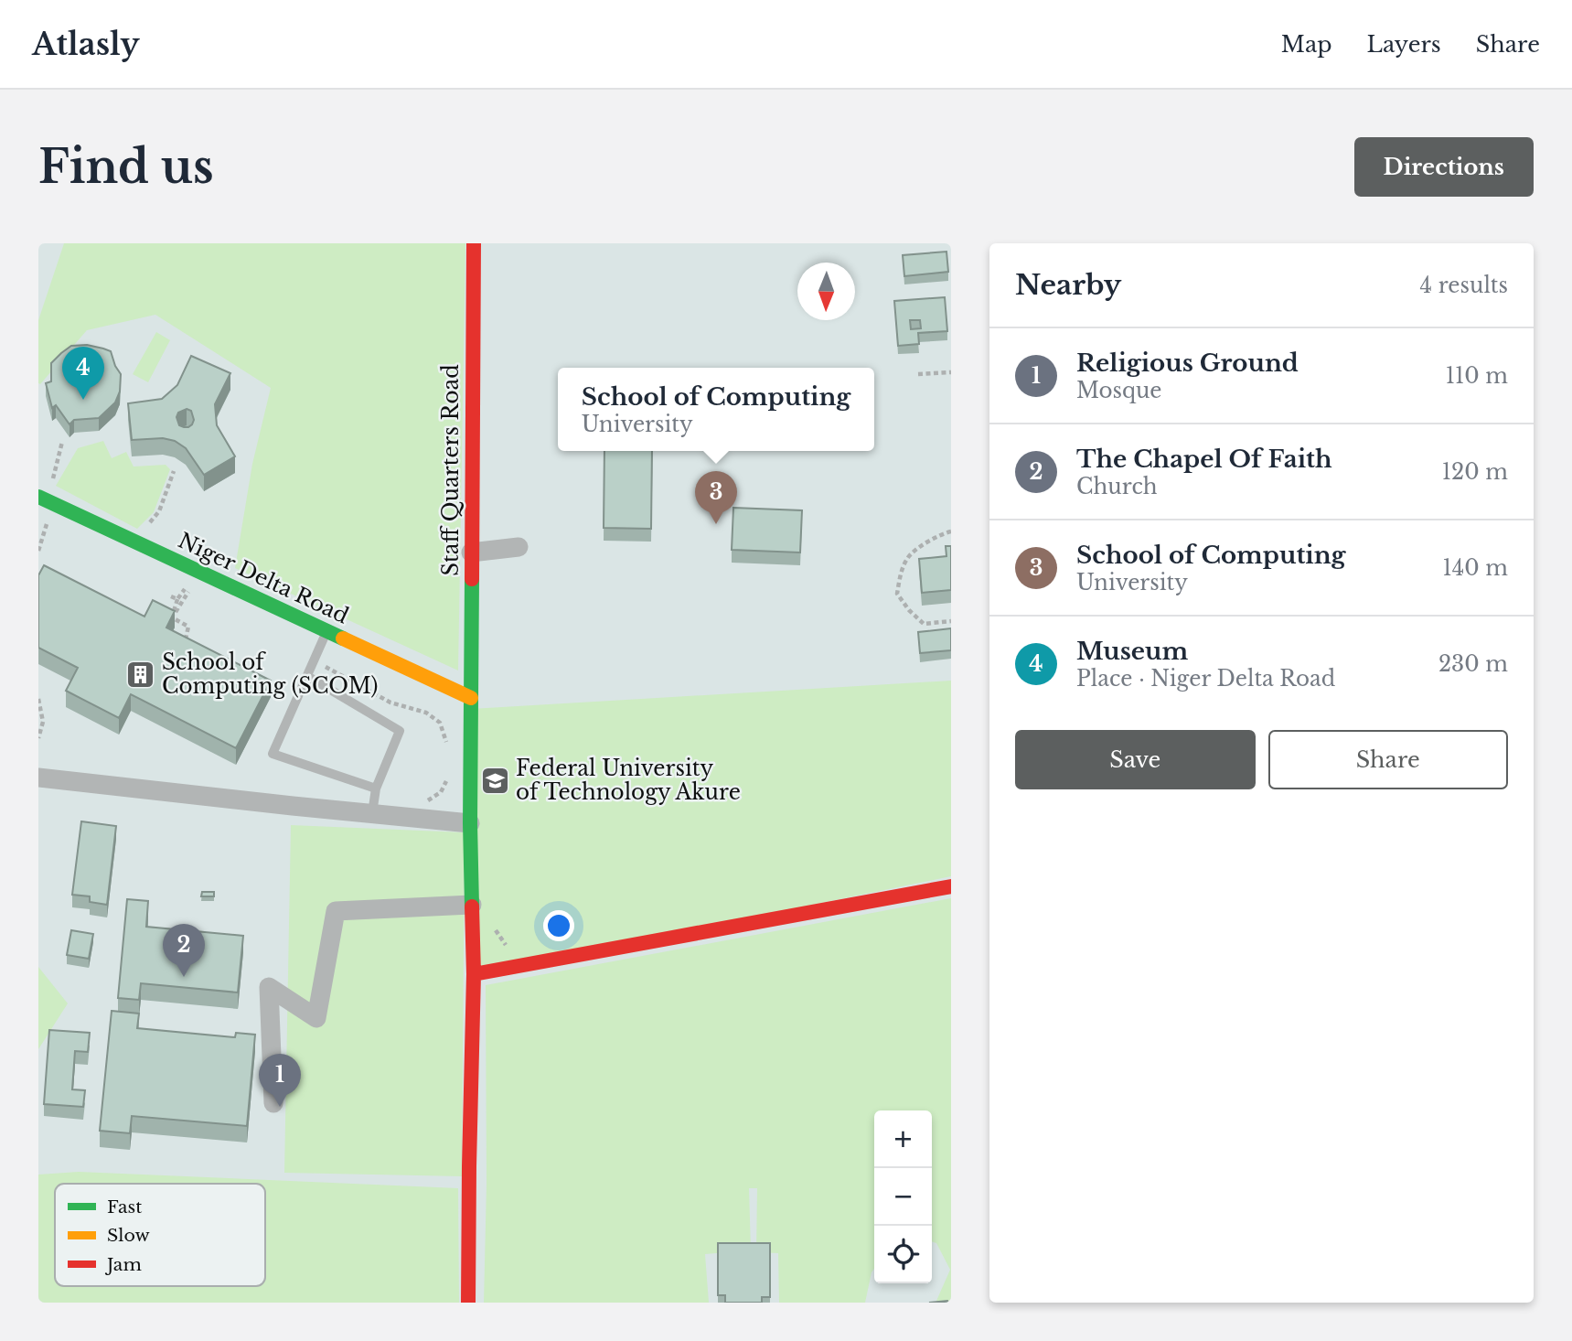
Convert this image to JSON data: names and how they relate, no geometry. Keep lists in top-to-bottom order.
{
  "streets": {
    "street": ["Staff Quarters Road", "Niger Delta Road"]
  },
  "crossings": [
    ["Staff Quarters Road", "Niger Delta Road"]
  ],
  "places": {
    "building": ["School of Computing (SCOM)"],
    "school or university": ["Federal University of Technology Akure"]
  },
  "legend": ["Fast", "Slow", "Jam"],
  "north": "bottom",
  "page": {
    "header": "Atlasly",
    "nav": ["Map", "Layers", "Share"],
    "buttons": [
      "Directions",
      ["Save", "Share"]
    ],
    "title": "Find us",
    "heading": ["Nearby", "4 results"],
    "list": [
      {
        "mark": "1",
        "name": "Religious Ground",
        "note": "Mosque",
        "value": "110 m"
      },
      {
        "mark": "2",
        "name": "The Chapel Of Faith",
        "note": "Church",
        "value": "120 m"
      },
      {
        "mark": "3",
        "name": "School of Computing",
        "note": "University",
        "value": "140 m"
      },
      {
        "mark": "4",
        "name": "Museum",
        "note": "Place · Niger Delta Road",
        "value": "230 m"
      }
    ],
    "pins": [
      "4",
      "3",
      "2",
      "1"
    ],
    "popup": ["School of Computing", "University"],
    "map_buttons": ["+", "−"]
  }
}
